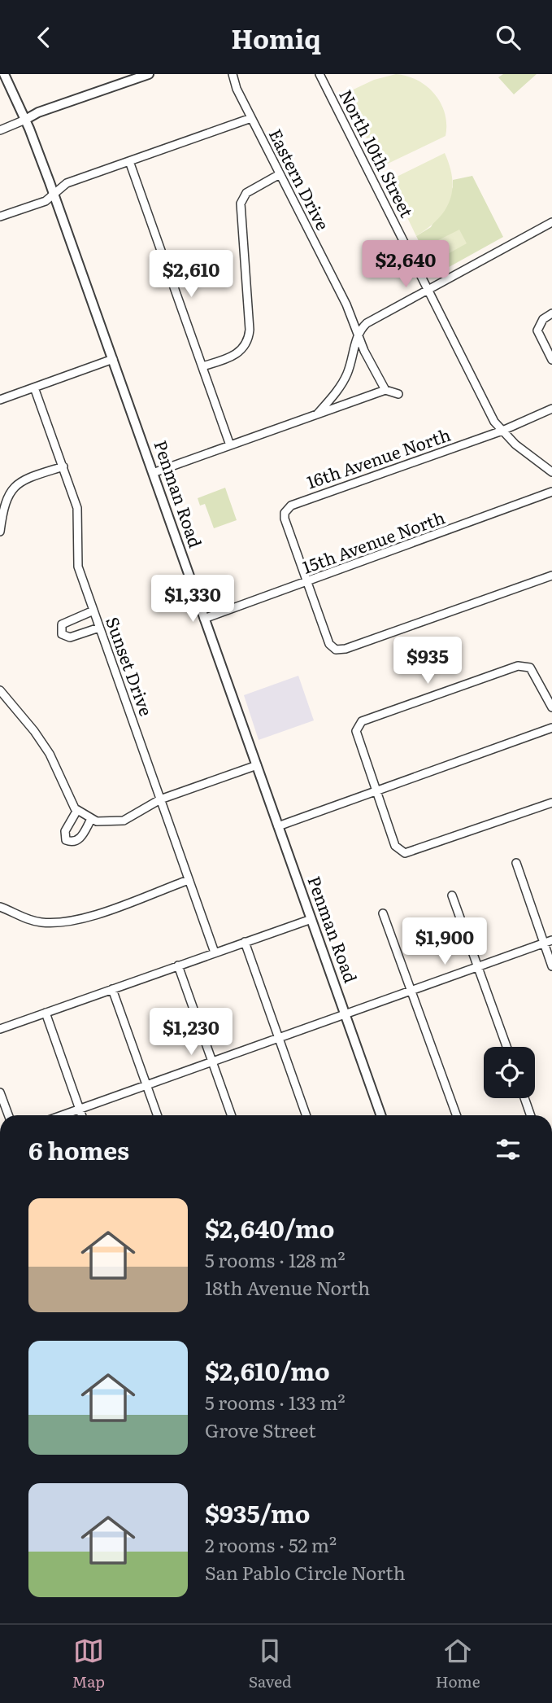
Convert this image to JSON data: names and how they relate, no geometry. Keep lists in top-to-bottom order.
{
  "streets": {
    "street": [
      "North 10th Street",
      "Eastern Drive",
      "16th Avenue North",
      "Penman Road",
      "15th Avenue North",
      "Sunset Drive"
    ]
  },
  "crossings": [
    ["North 10th Street", "16th Avenue North"],
    ["16th Avenue North", "15th Avenue North"],
    ["Penman Road", "15th Avenue North"]
  ],
  "page": {
    "header": "Homiq",
    "price": [
      "$2,640",
      "$2,610",
      "$1,330",
      "$935",
      "$1,900",
      "$1,230"
    ],
    "heading": "6 homes",
    "list": [
      {
        "name": "$2,640/mo",
        "note": "5 rooms · 128 m² · 18th Avenue North"
      },
      {
        "name": "$2,610/mo",
        "note": "5 rooms · 133 m² · Grove Street"
      },
      {
        "name": "$935/mo",
        "note": "2 rooms · 52 m² · San Pablo Circle North"
      }
    ],
    "tabs": ["Map", "Saved", "Home"]
  }
}
